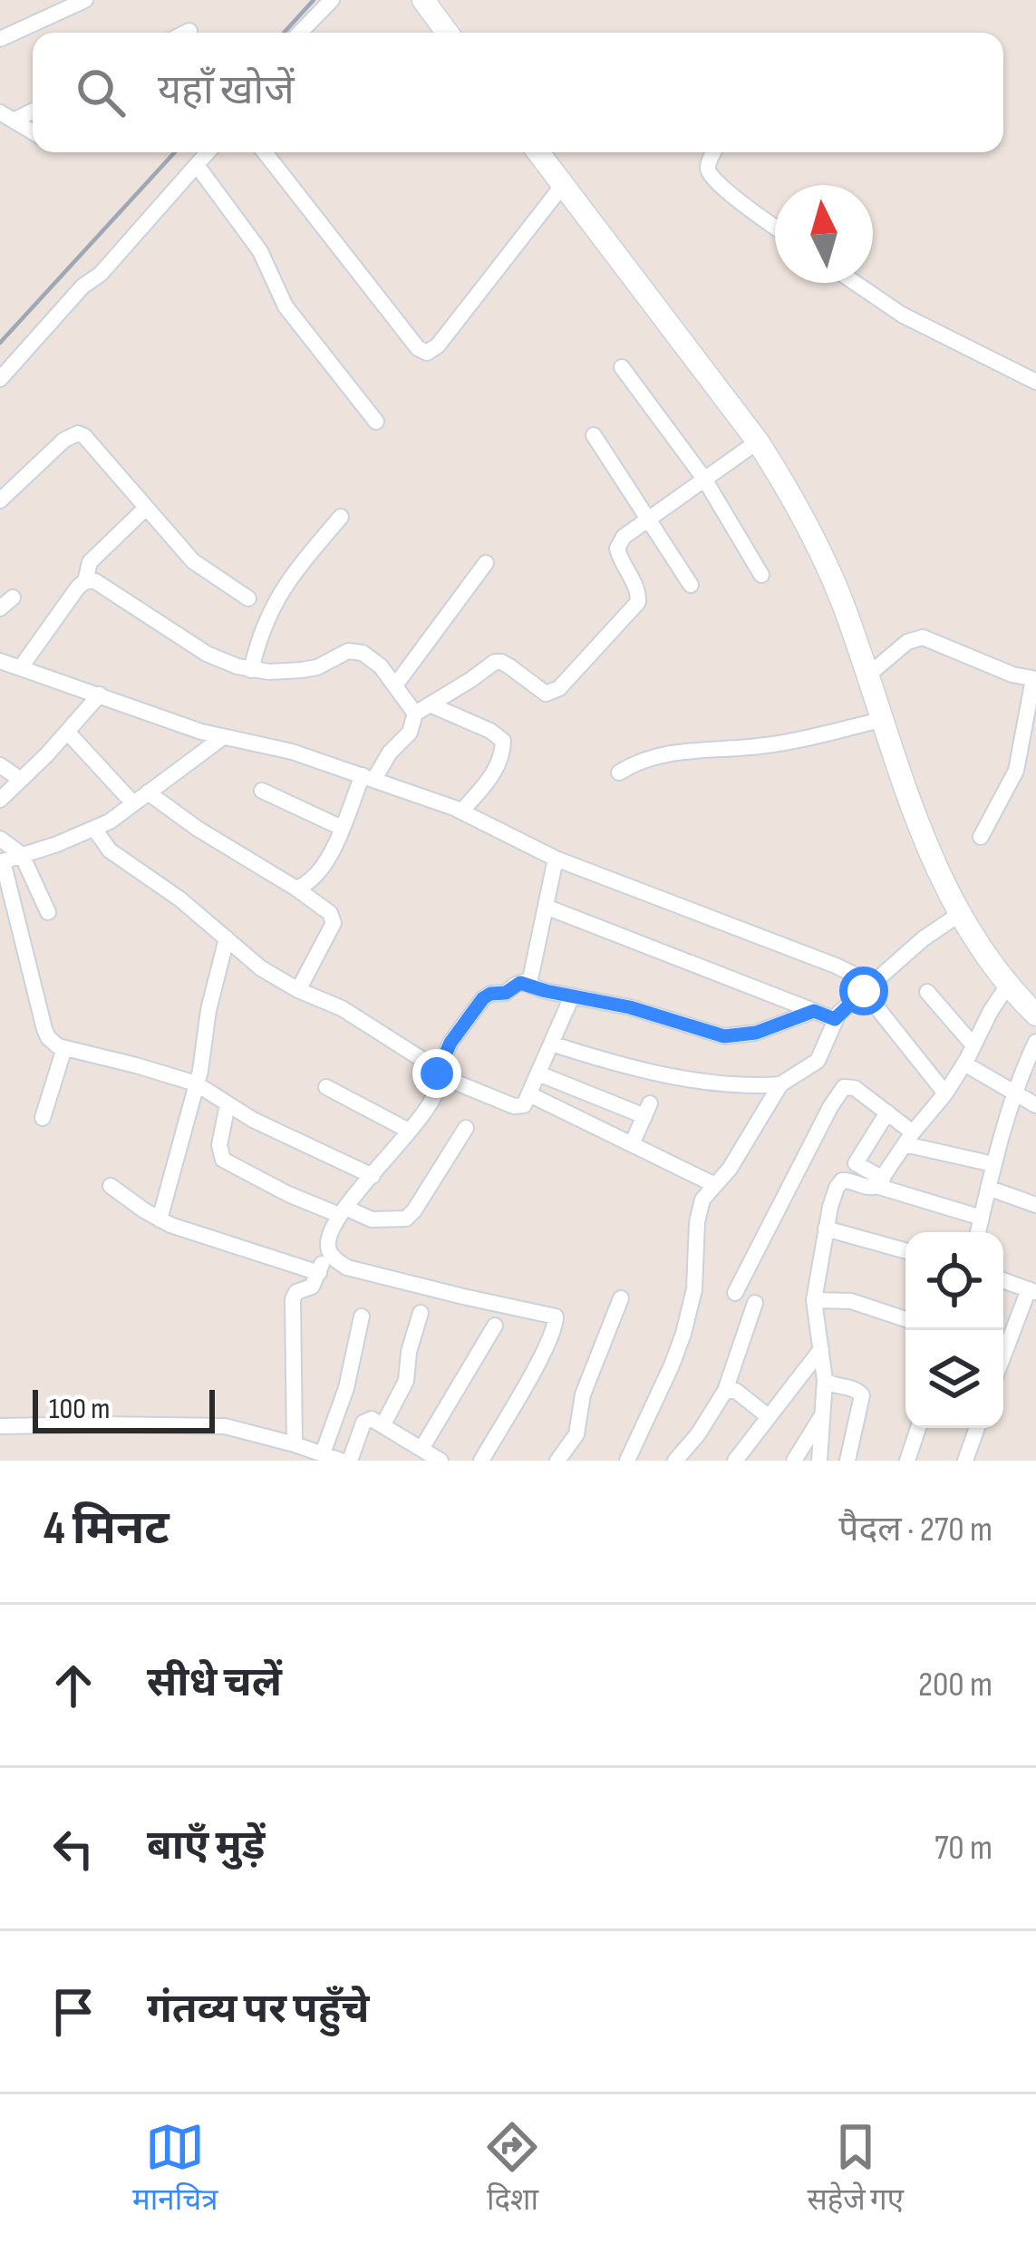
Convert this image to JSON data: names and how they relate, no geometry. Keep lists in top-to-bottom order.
{
  "scale_bar": "100 m",
  "north": "top",
  "page": {
    "search": "यहाँ खोजें",
    "scale": "100 m",
    "heading": ["4 मिनट", "पैदल · 270 m"],
    "list": [
      ["सीधे चलें", "200 m"],
      ["बाएँ मुड़ें", "70 m"],
      "गंतव्य पर पहुँचे"
    ],
    "nav": ["मानचित्र", "दिशा", "सहेजे गए"]
  }
}
